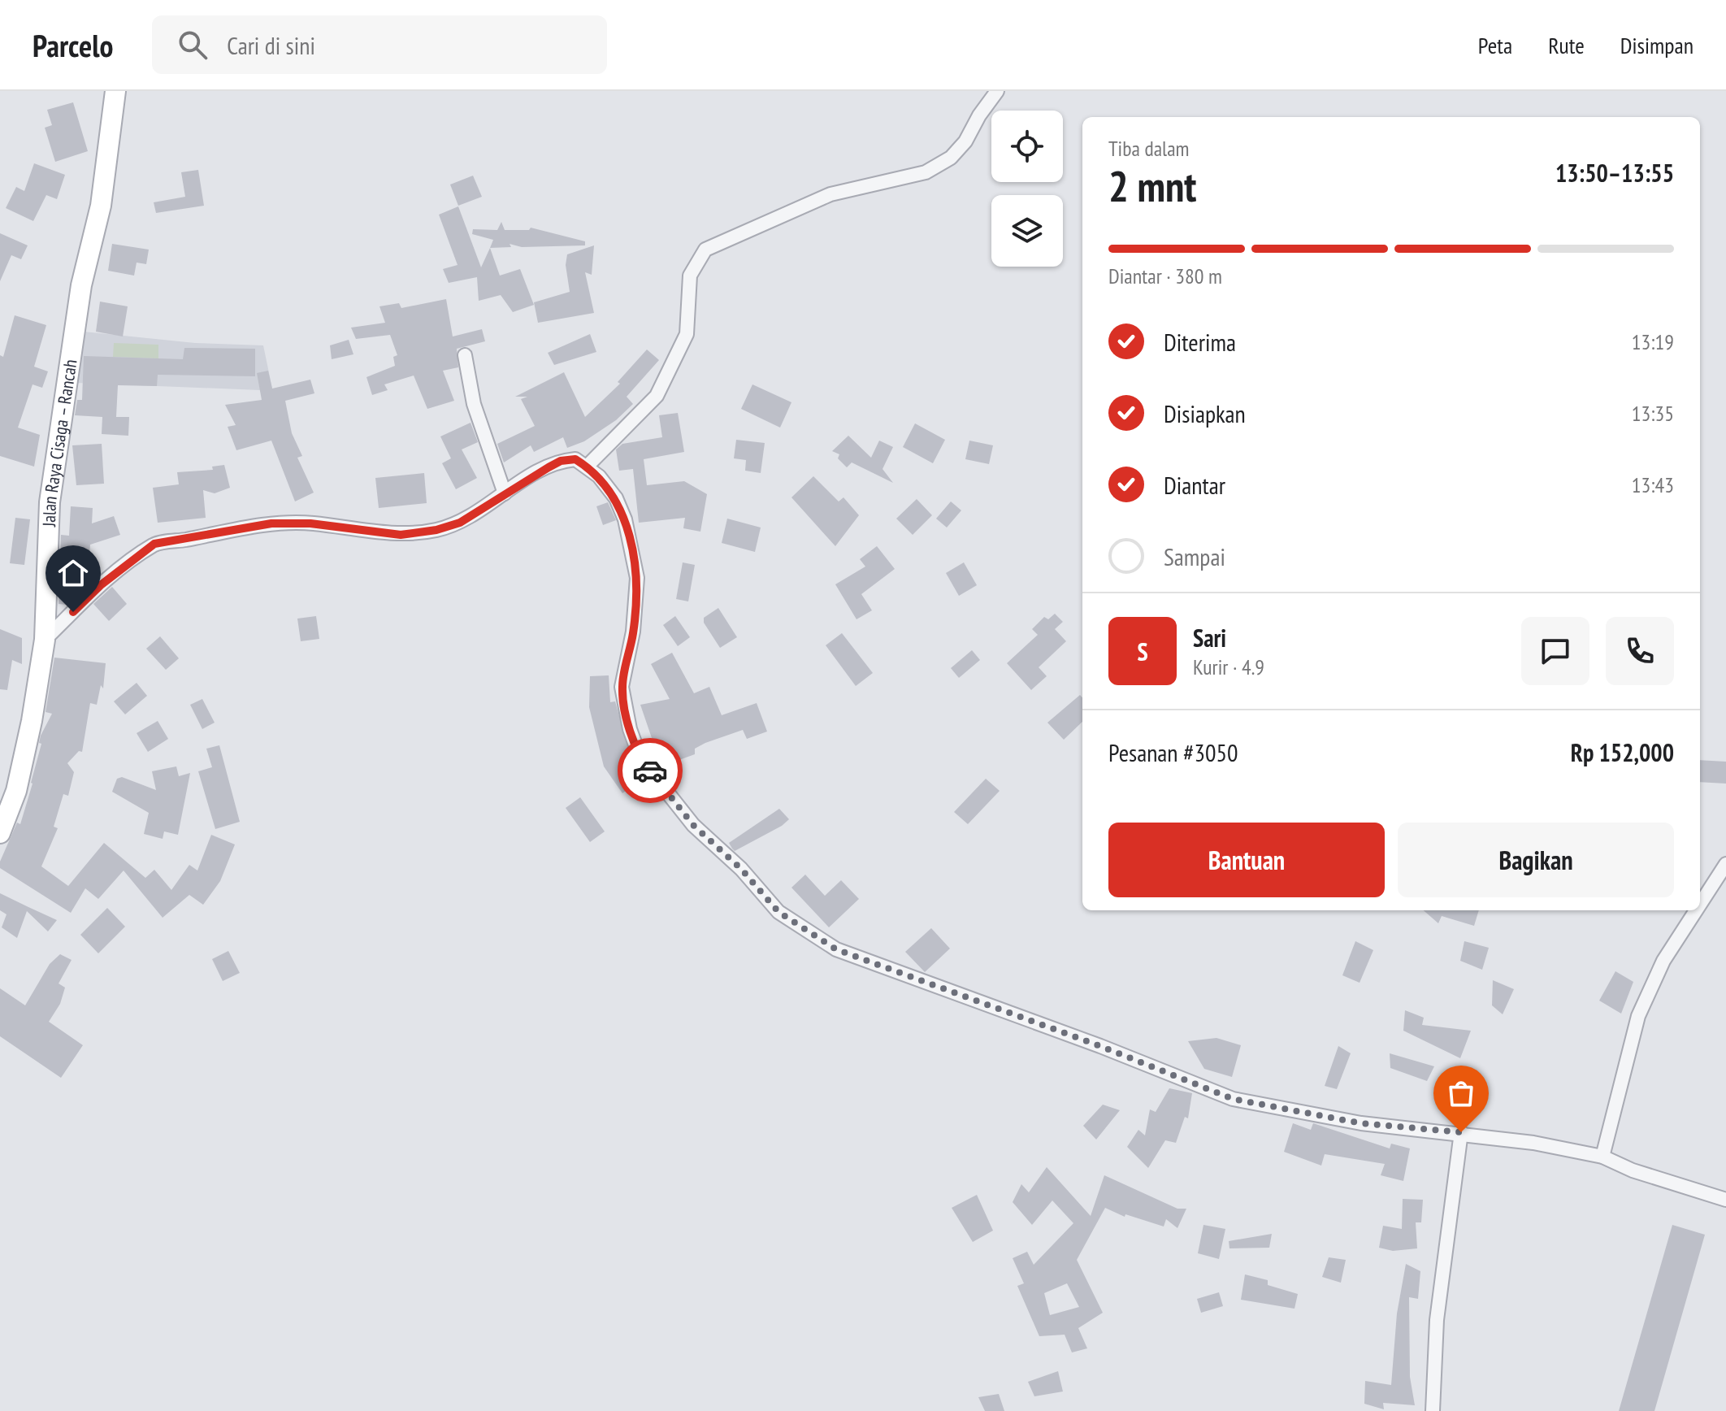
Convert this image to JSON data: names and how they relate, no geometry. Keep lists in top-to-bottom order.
{
  "streets": {
    "main road": ["Jalan Raya Cisaga – Rancah"]
  },
  "page": {
    "header": "Parcelo",
    "search": "Cari di sini",
    "nav": ["Peta", "Rute", "Disimpan"],
    "heading": ["2 mnt", "Tiba dalam", "13:50–13:55"],
    "panel": [
      "Sari",
      "Kurir · 4.9",
      "Pesanan #3050",
      "Rp 152,000"
    ],
    "bar": "Diantar · 380 m",
    "list": [
      ["Diterima", "13:19"],
      ["Disiapkan", "13:35"],
      ["Diantar", "13:43"],
      "Sampai"
    ],
    "round": "S",
    "buttons": ["Bantuan", "Bagikan"]
  }
}
